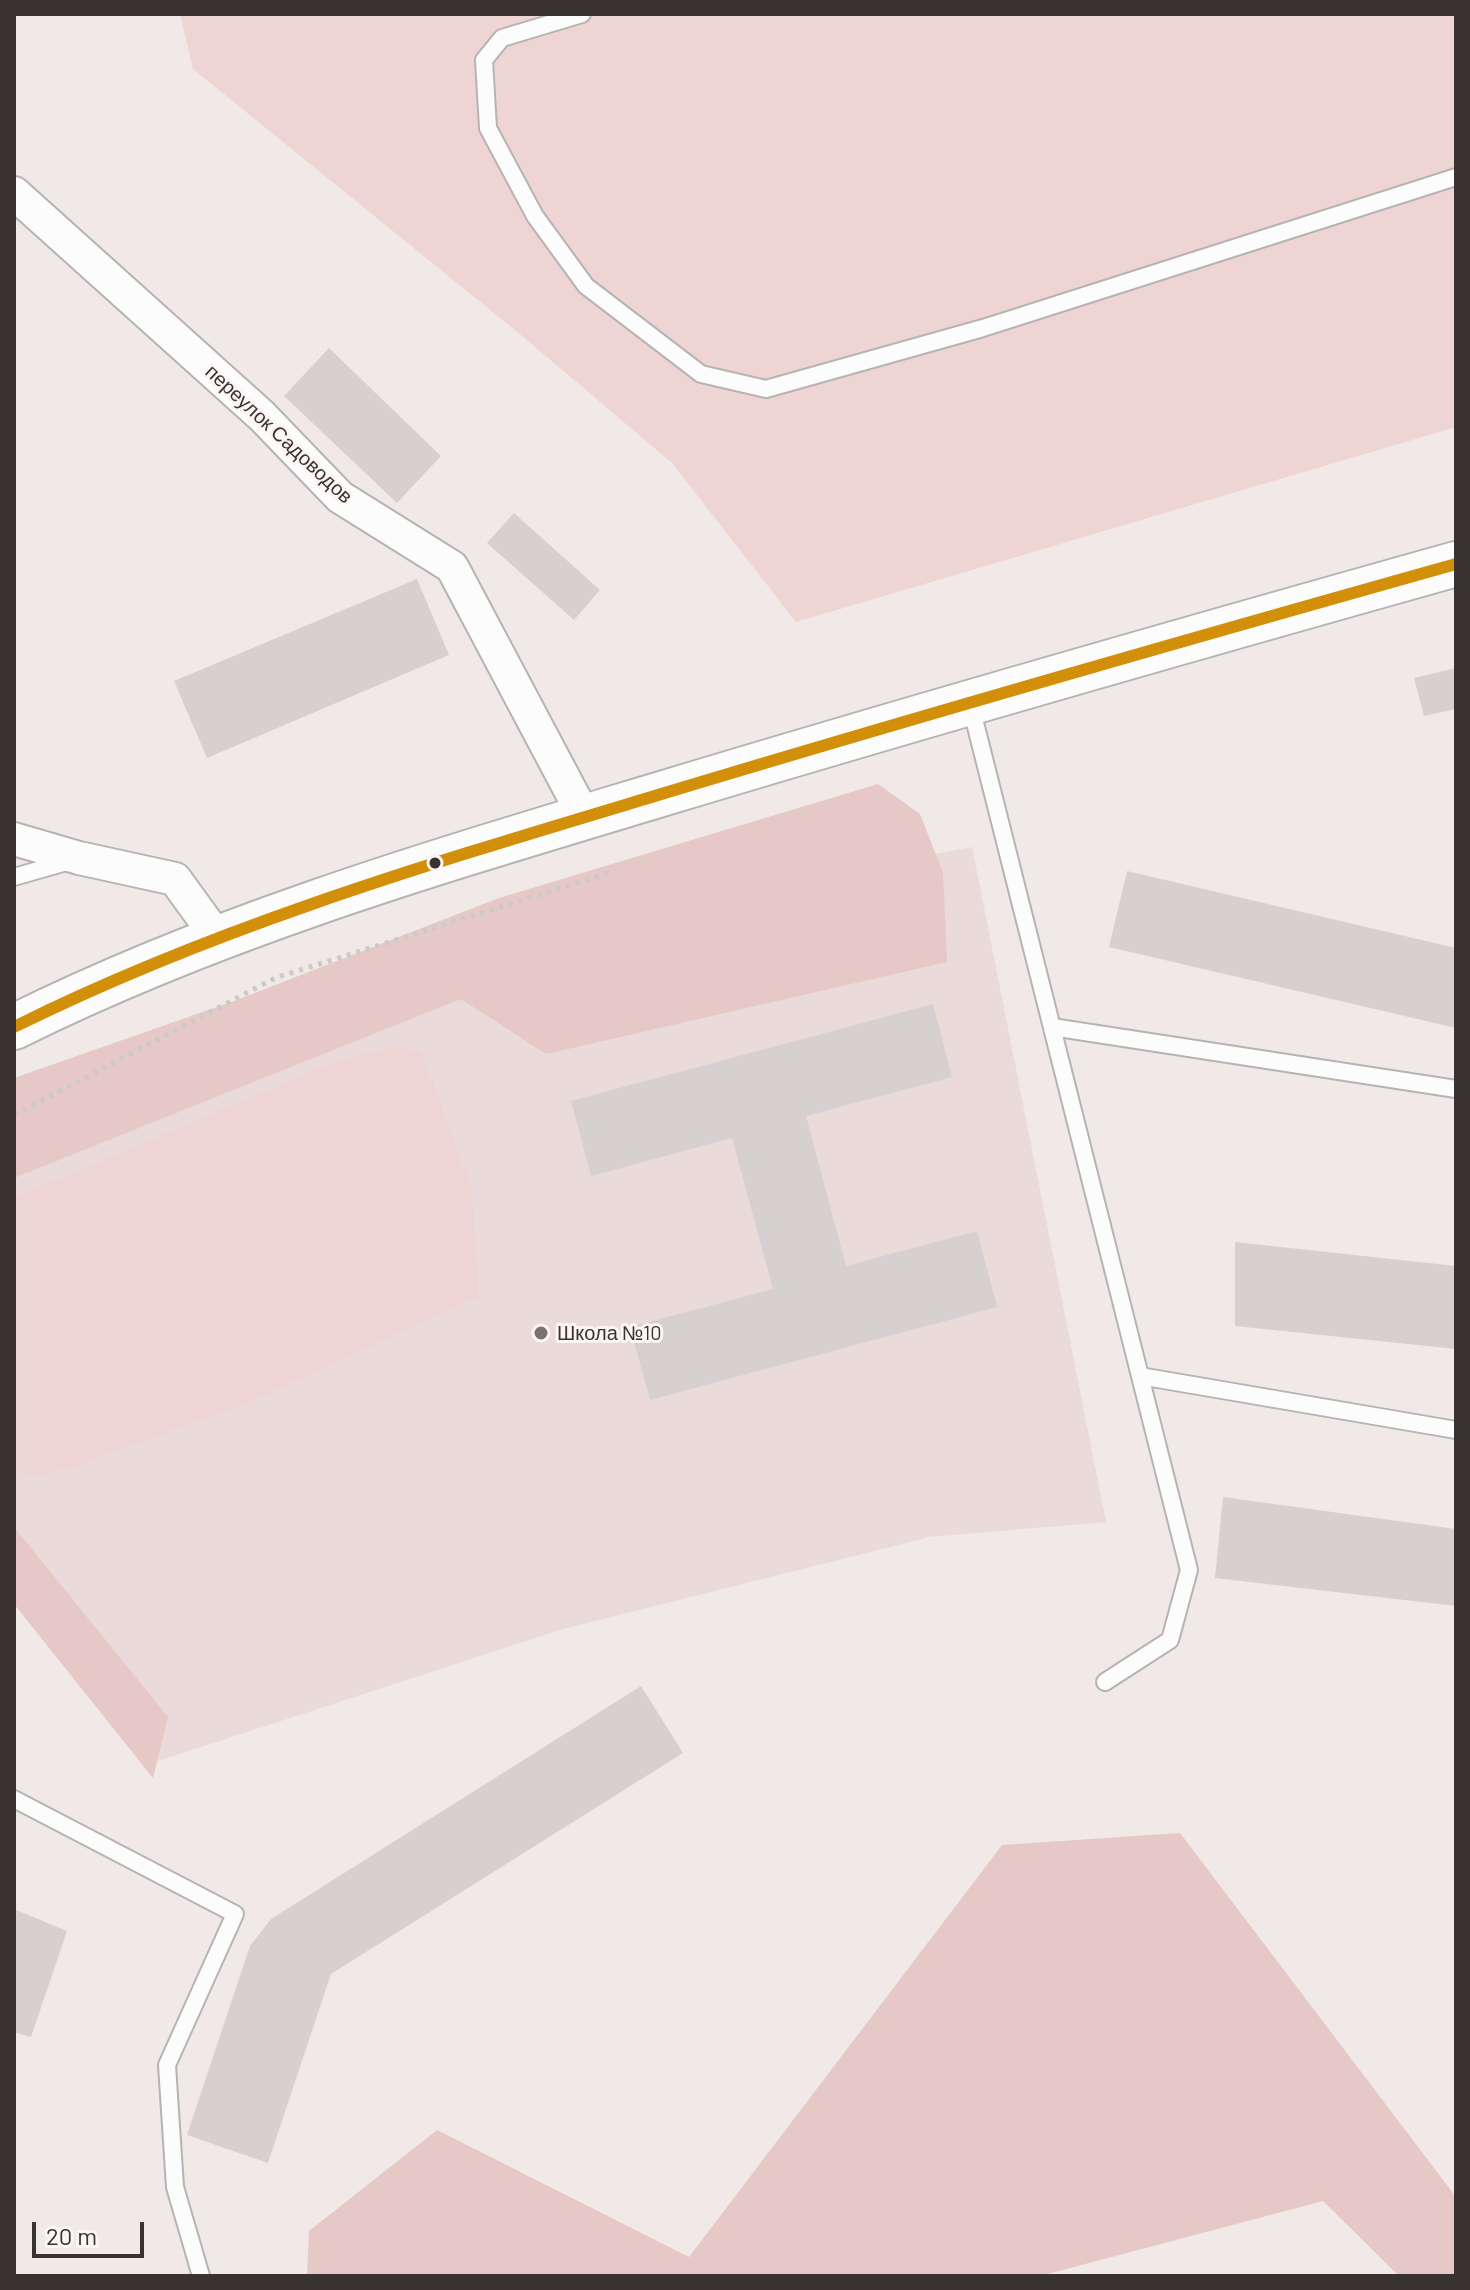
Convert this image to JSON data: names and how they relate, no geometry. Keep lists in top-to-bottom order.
{
  "streets": {
    "street": ["переулок Садоводов"]
  },
  "places": ["Школа №10"],
  "scale_bar": "20 m"
}
